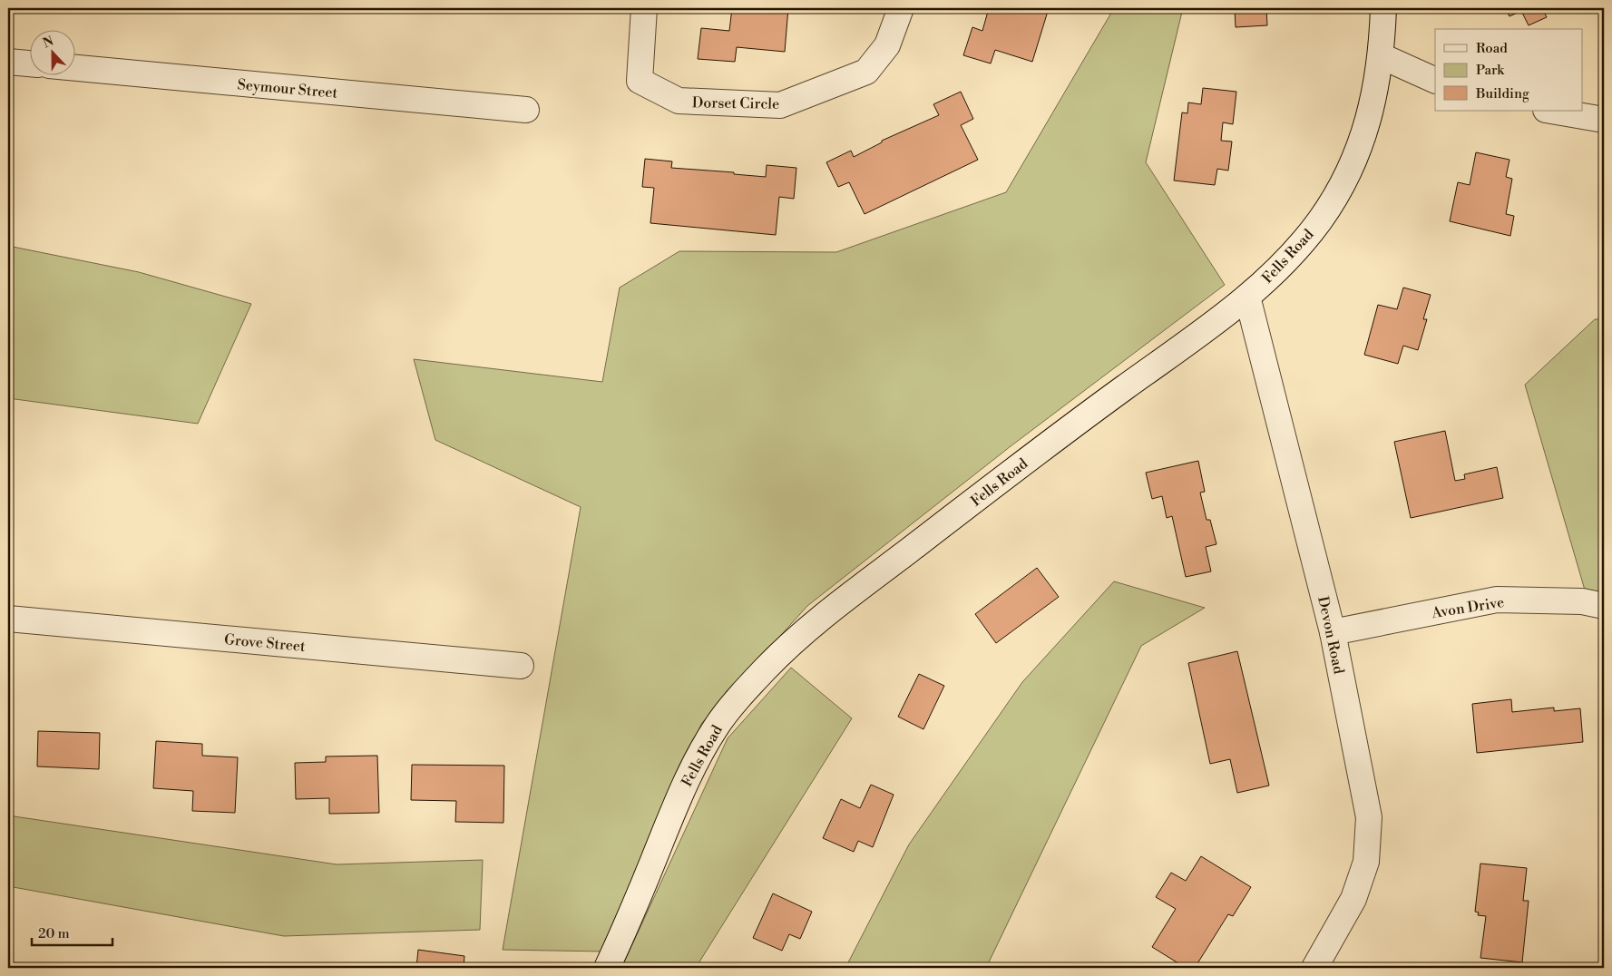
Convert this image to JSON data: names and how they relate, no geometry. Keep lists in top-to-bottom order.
{
  "streets": {
    "street": [
      "Seymour Street",
      "Dorset Circle",
      "Fells Road",
      "Avon Drive",
      "Devon Road",
      "Grove Street"
    ]
  },
  "crossings": [
    ["Fells Road", "Devon Road"],
    ["Avon Drive", "Devon Road"]
  ],
  "legend": ["Road", "Park", "Building"],
  "scale_bar": "20 m",
  "north": "top"
}
